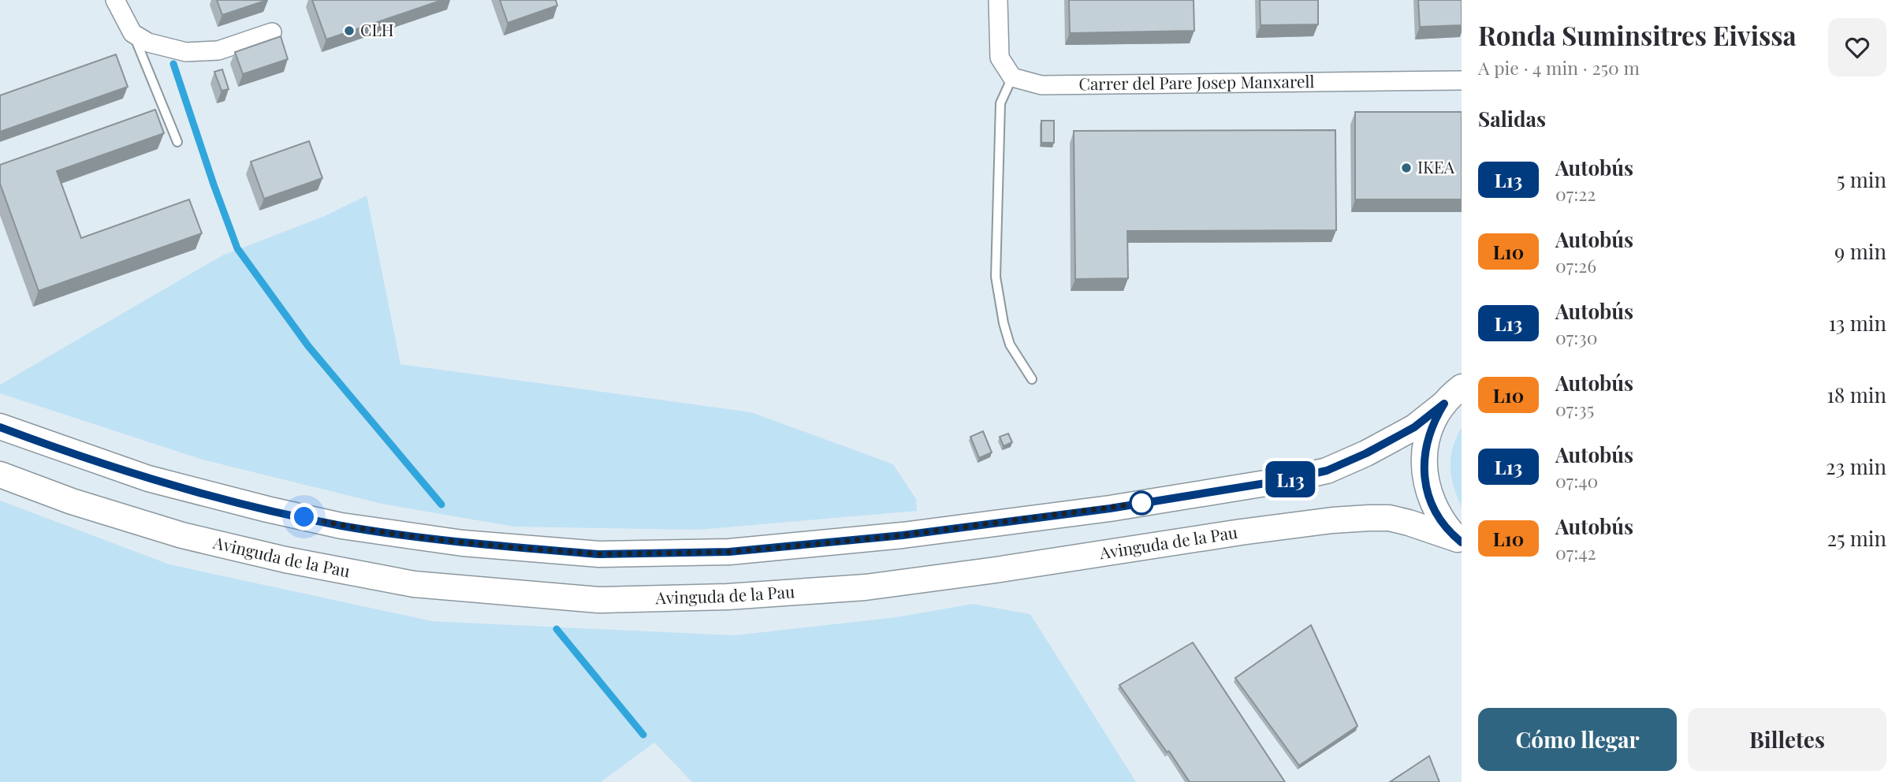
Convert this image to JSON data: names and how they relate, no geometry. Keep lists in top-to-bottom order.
{
  "streets": {
    "main road": ["Avinguda de la Pau"],
    "street": ["Carrer del Pare Josep Manxarell"]
  },
  "places": ["CLH", "IKEA"],
  "lines": ["bus line L13"],
  "page": {
    "on_map": "L13",
    "heading": [
      ["Ronda Suminsitres Eivissa", "A pie · 4 min · 250 m"],
      "Salidas"
    ],
    "list": [
      {
        "mark": "L13",
        "name": "Autobús",
        "note": "07:22",
        "value": "5 min"
      },
      {
        "mark": "L10",
        "name": "Autobús",
        "note": "07:26",
        "value": "9 min"
      },
      {
        "mark": "L13",
        "name": "Autobús",
        "note": "07:30",
        "value": "13 min"
      },
      {
        "mark": "L10",
        "name": "Autobús",
        "note": "07:35",
        "value": "18 min"
      },
      {
        "mark": "L13",
        "name": "Autobús",
        "note": "07:40",
        "value": "23 min"
      },
      {
        "mark": "L10",
        "name": "Autobús",
        "note": "07:42",
        "value": "25 min"
      }
    ],
    "buttons": ["Cómo llegar", "Billetes"]
  }
}
